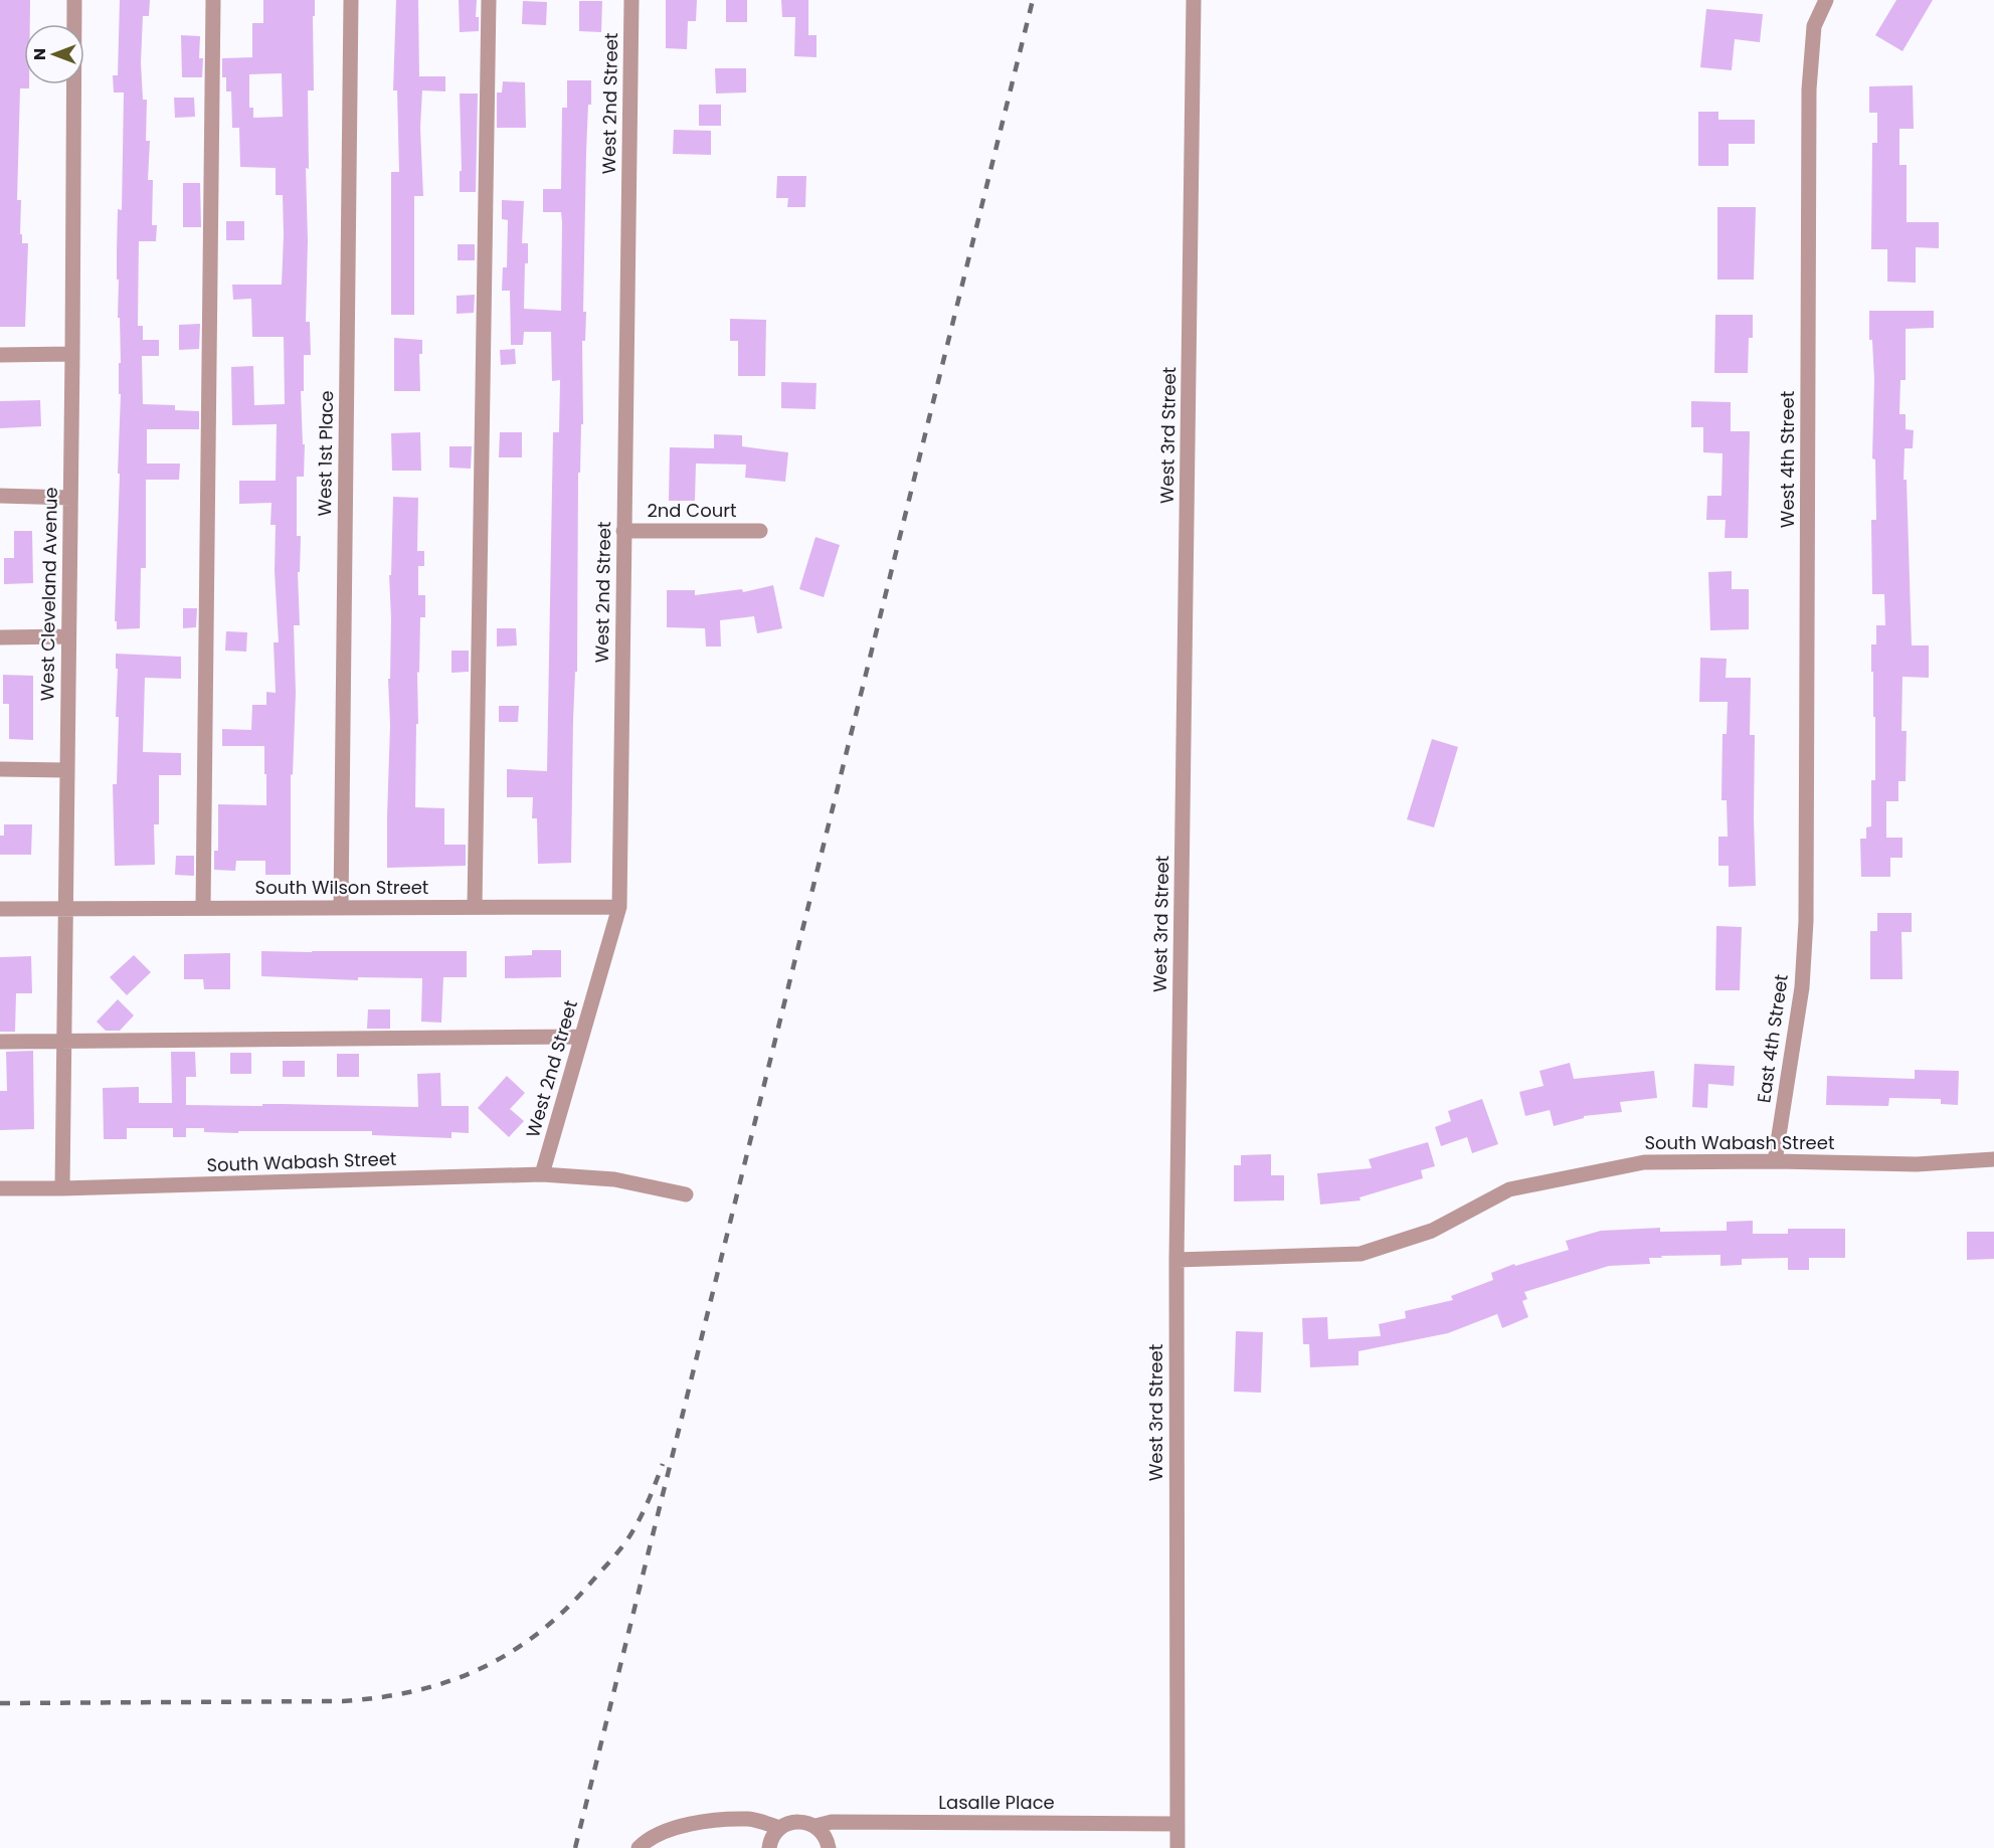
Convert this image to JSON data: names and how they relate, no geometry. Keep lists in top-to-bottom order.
{
  "streets": {
    "street": [
      "West 2nd Street",
      "West 3rd Street",
      "West 1st Place",
      "West 4th Street",
      "2nd Court",
      "West Cleveland Avenue",
      "South Wilson Street",
      "East 4th Street",
      "South Wabash Street",
      "Lasalle Place"
    ]
  },
  "crossings": [
    ["West 2nd Street", "2nd Court"],
    ["West 2nd Street", "South Wilson Street"],
    ["West 2nd Street", "South Wabash Street"],
    ["West 3rd Street", "South Wabash Street"],
    ["West 3rd Street", "Lasalle Place"],
    ["West 1st Place", "South Wilson Street"],
    ["West 4th Street", "East 4th Street"],
    ["West Cleveland Avenue", "South Wilson Street"],
    ["West Cleveland Avenue", "South Wabash Street"],
    ["East 4th Street", "South Wabash Street"]
  ],
  "north": "left"
}
